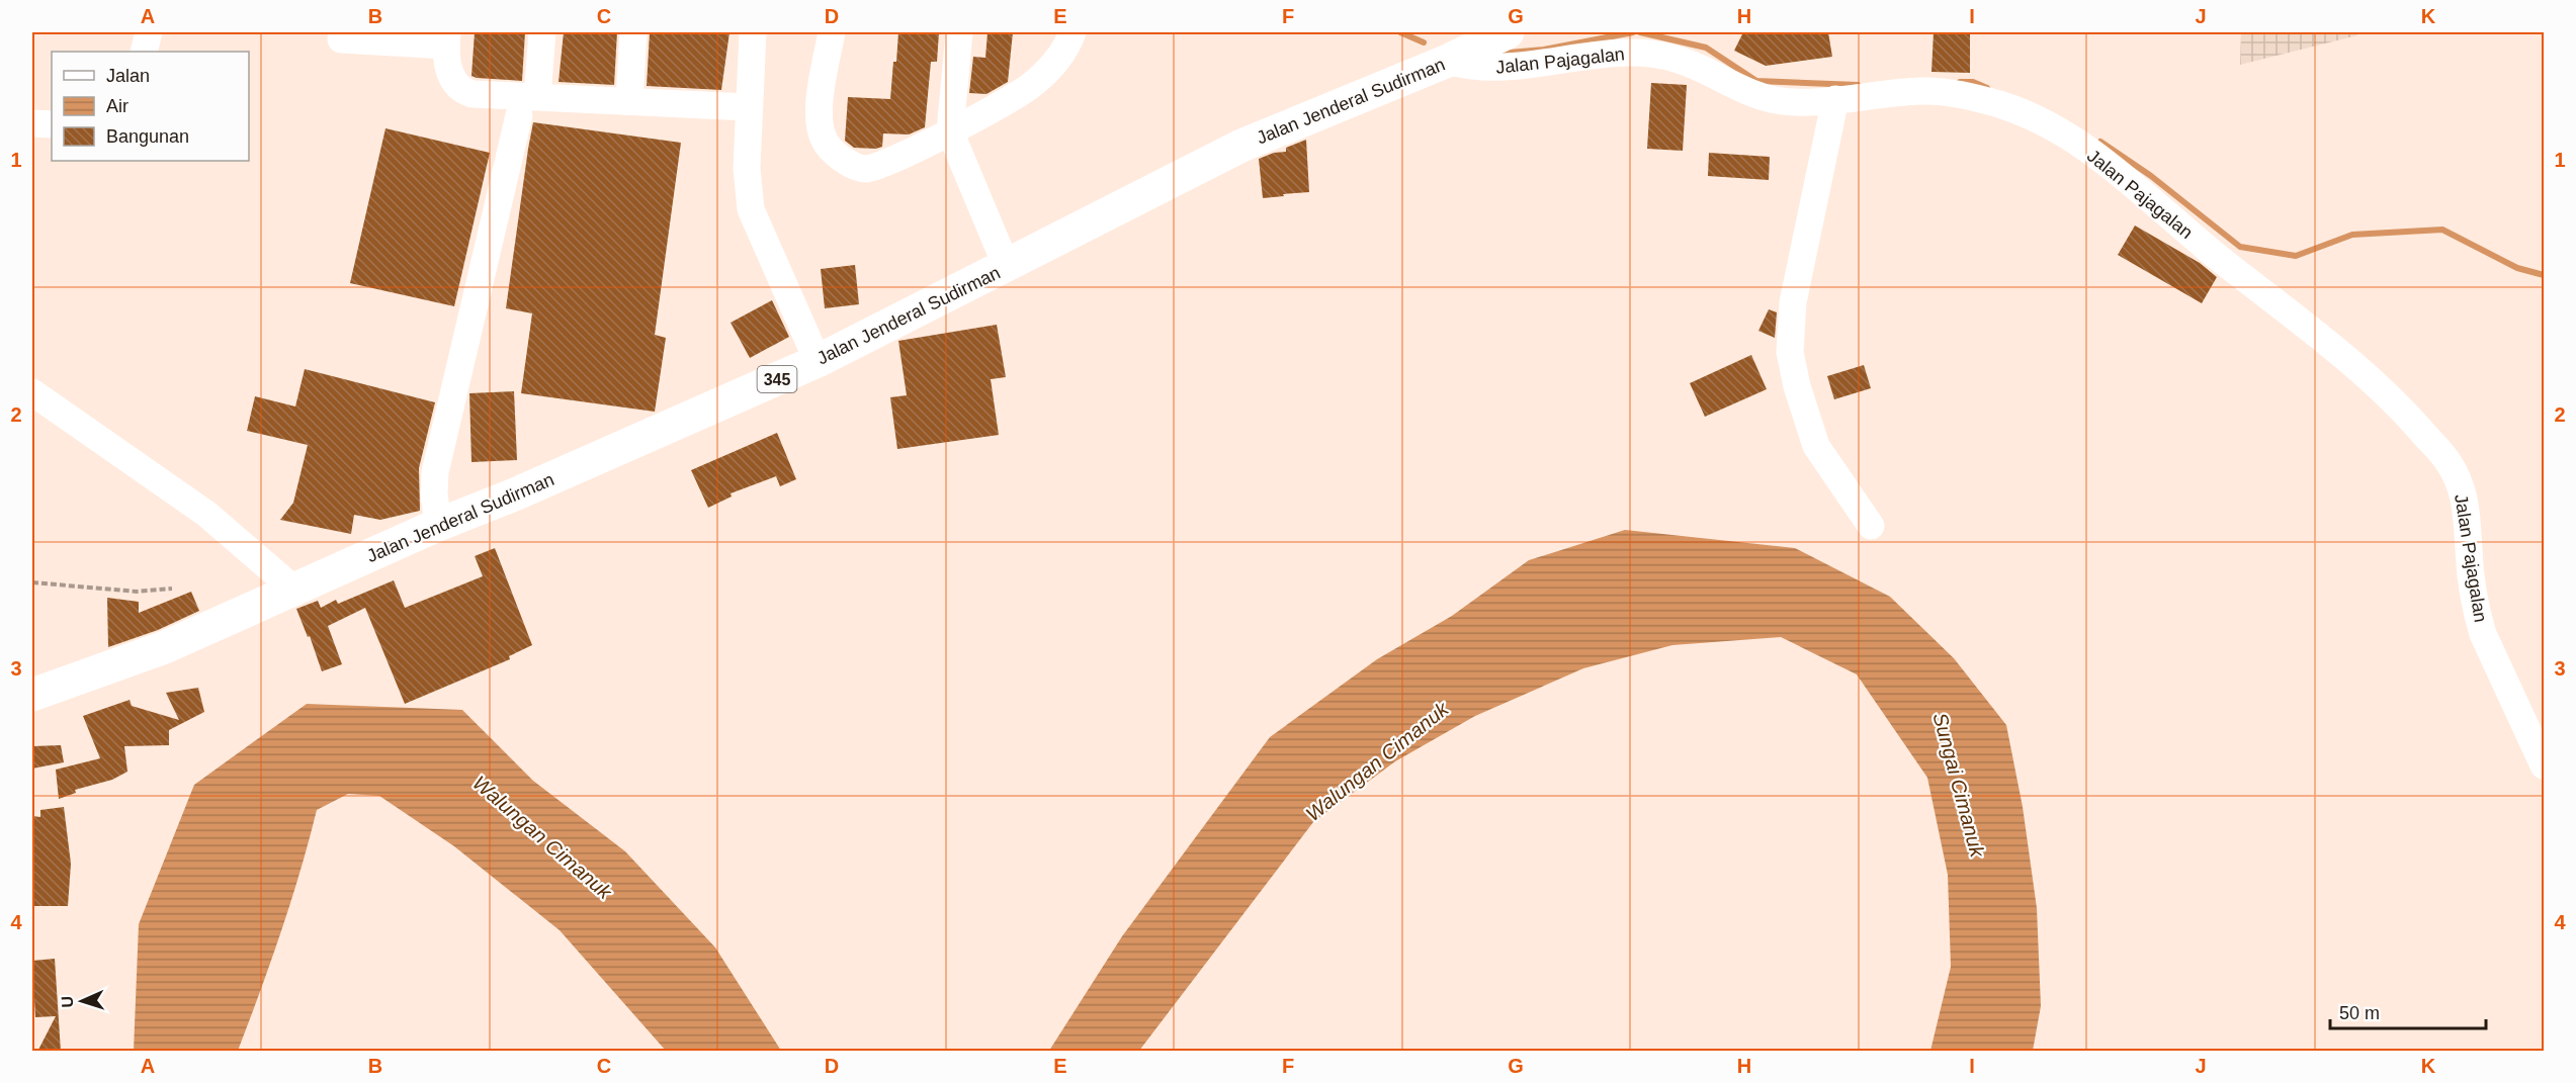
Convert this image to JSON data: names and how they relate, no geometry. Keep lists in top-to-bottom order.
{
  "streets": {
    "main road": ["Jalan Jenderal Sudirman", "345"],
    "street": ["Jalan Pajagalan"]
  },
  "crossings": [
    ["Jalan Pajagalan", "Jalan Jenderal Sudirman"]
  ],
  "water": ["Walungan Cimanuk", "Sungai Cimanuk"],
  "legend": ["Jalan", "Air", "Bangunan"],
  "scale_bar": "50 m",
  "north": "left",
  "grid": {
    "columns": [
      "A",
      "B",
      "C",
      "D",
      "E",
      "F",
      "G",
      "H",
      "I",
      "J",
      "K"
    ],
    "rows": [
      "1",
      "2",
      "3",
      "4"
    ]
  }
}
